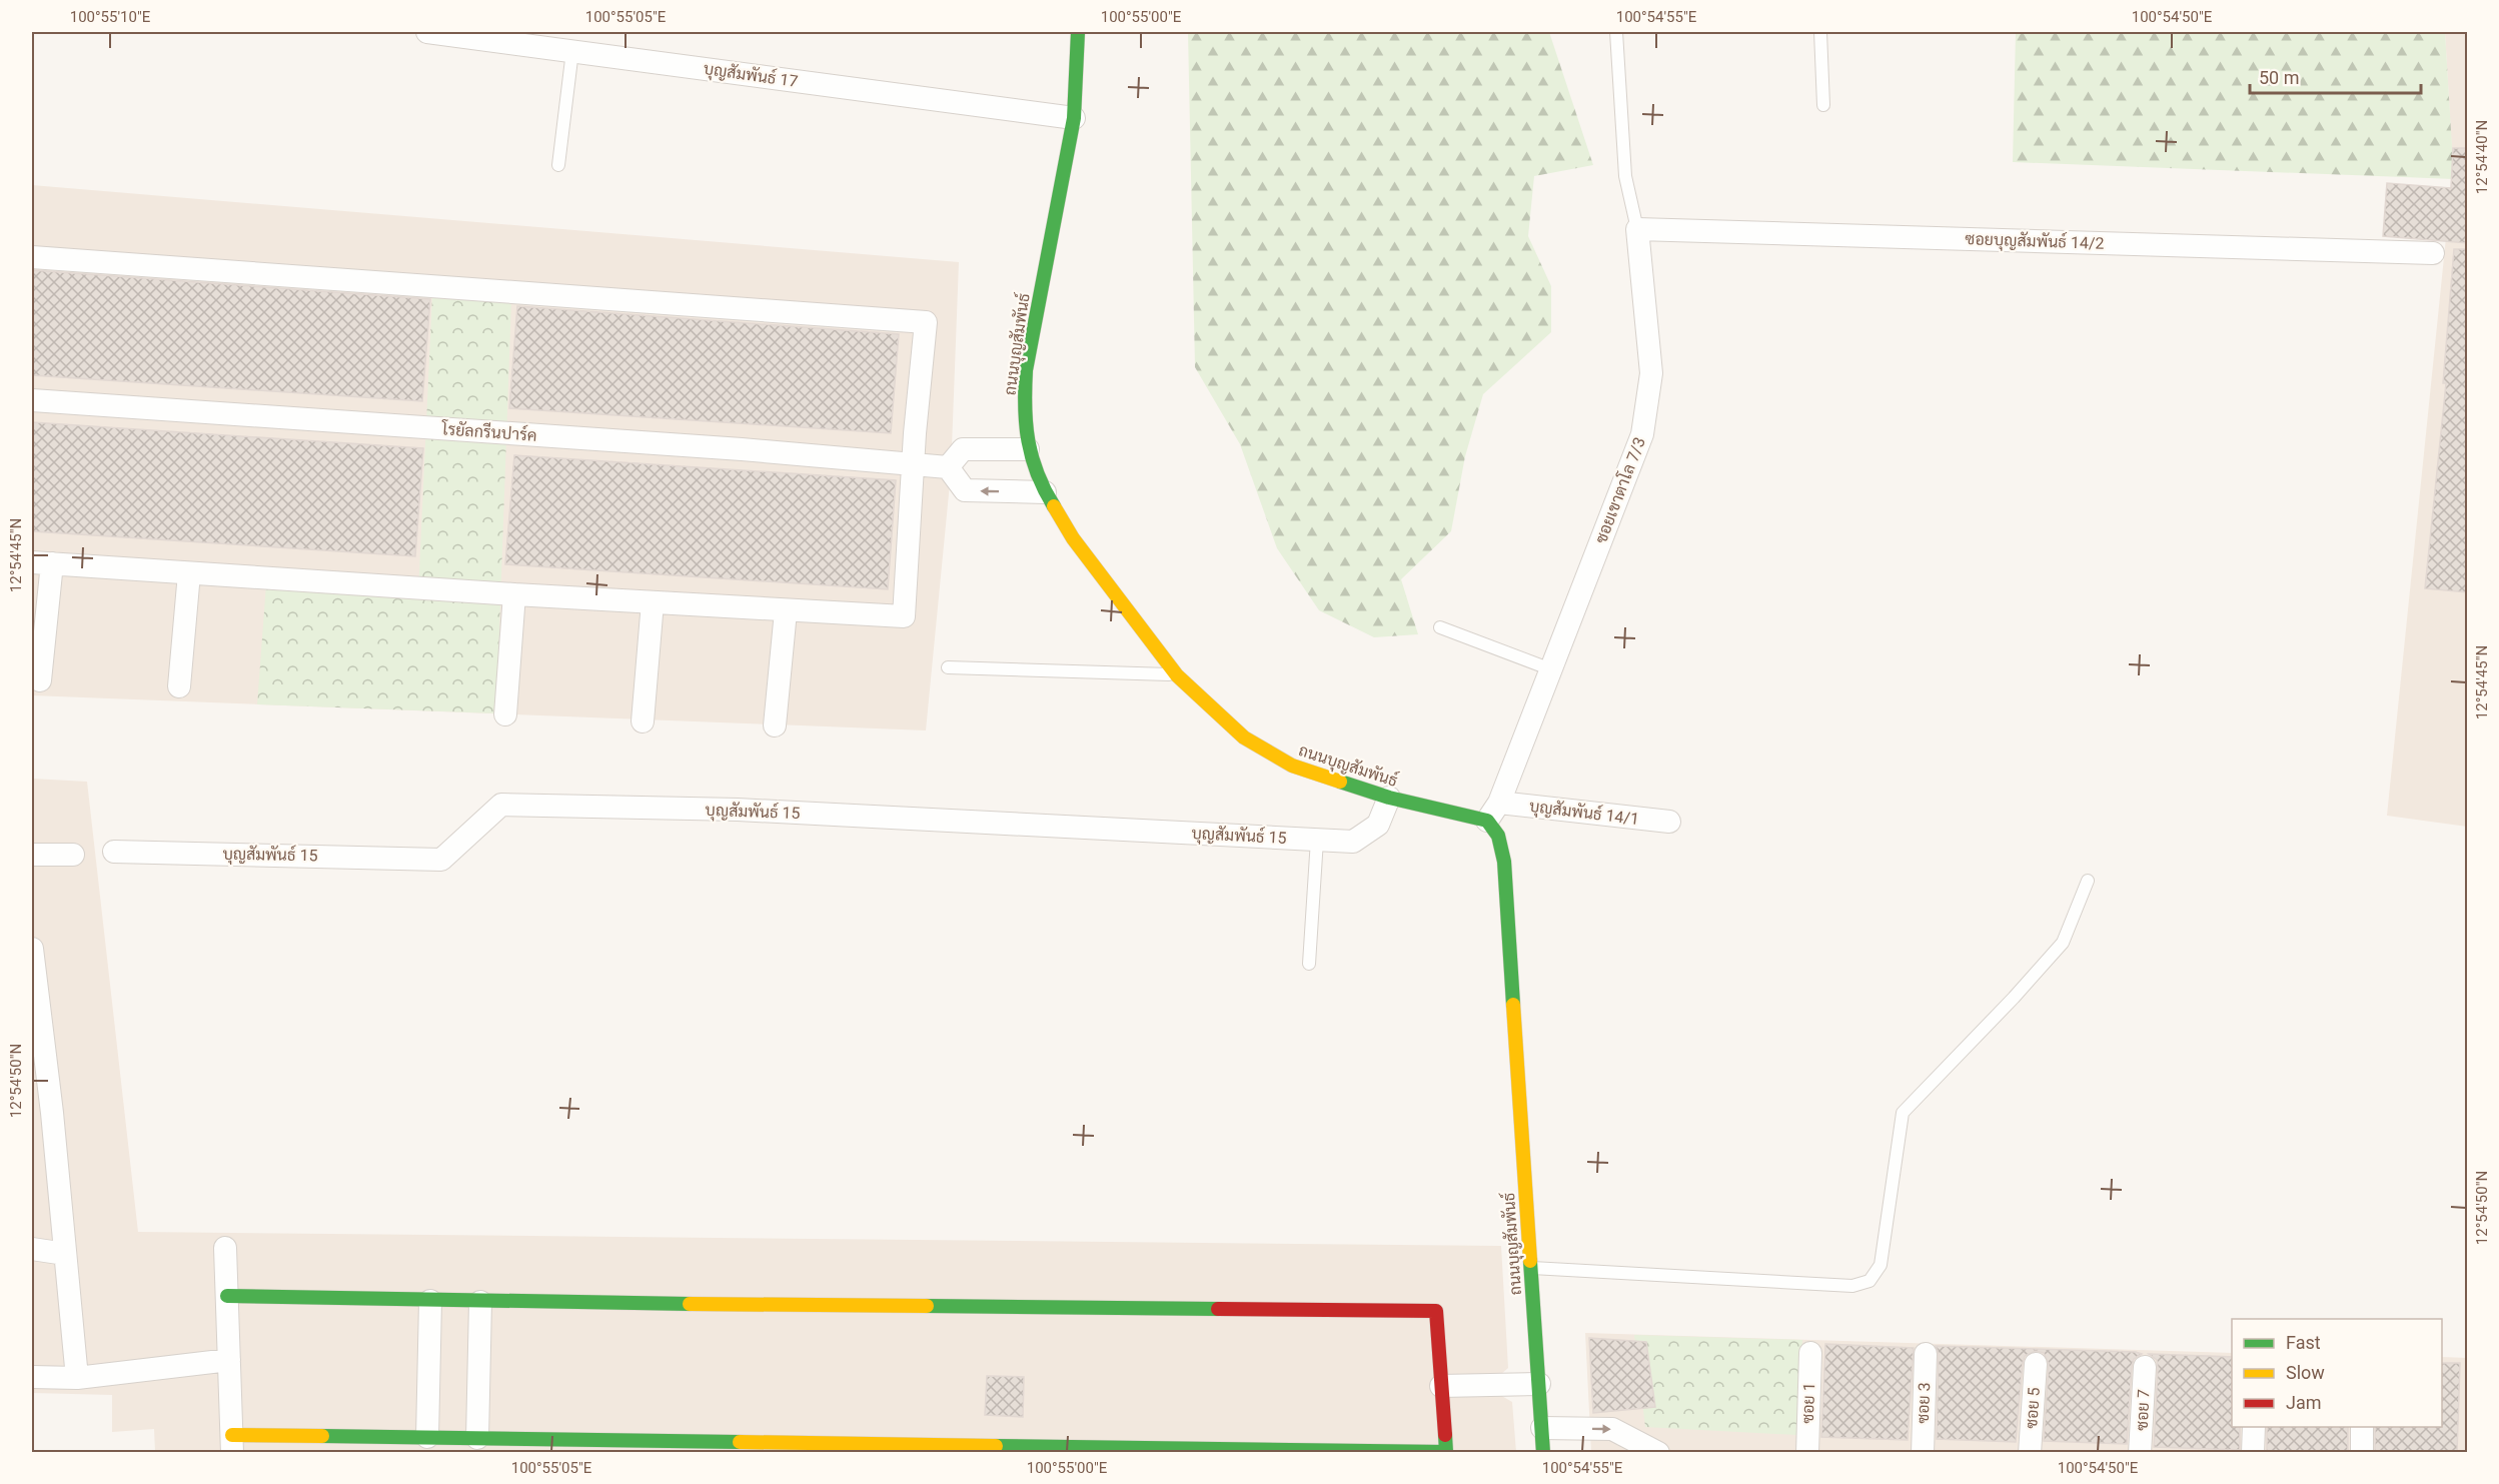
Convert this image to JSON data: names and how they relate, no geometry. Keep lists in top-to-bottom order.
{
  "streets": {
    "street": [
      "บุญสัมพันธ์ 17",
      "ซอยบุญสัมพันธ์ 14/2",
      "ถนนบุญสัมพันธ์",
      "โรยัลกรีนปาร์ค",
      "ซอยเขาตาโล 7/3",
      "บุญสัมพันธ์ 15",
      "บุญสัมพันธ์ 14/1",
      "ซอย 1",
      "ซอย 3",
      "ซอย 5",
      "ซอย 7"
    ]
  },
  "crossings": [
    ["บุญสัมพันธ์ 17", "ถนนบุญสัมพันธ์"],
    ["ซอยบุญสัมพันธ์ 14/2", "ซอยเขาตาโล 7/3"],
    ["ถนนบุญสัมพันธ์", "ซอยเขาตาโล 7/3"],
    ["ถนนบุญสัมพันธ์", "บุญสัมพันธ์ 15"],
    ["ถนนบุญสัมพันธ์", "บุญสัมพันธ์ 14/1"],
    ["ซอยเขาตาโล 7/3", "บุญสัมพันธ์ 14/1"]
  ],
  "legend": ["Fast", "Slow", "Jam"],
  "scale_bar": "50 m",
  "coordinates": [
    "100°55'10\"E",
    "100°55'05\"E",
    "100°55'00\"E",
    "100°54'55\"E",
    "100°54'50\"E",
    "12°54'40\"N",
    "12°54'45\"N",
    "12°54'50\"N"
  ]
}
